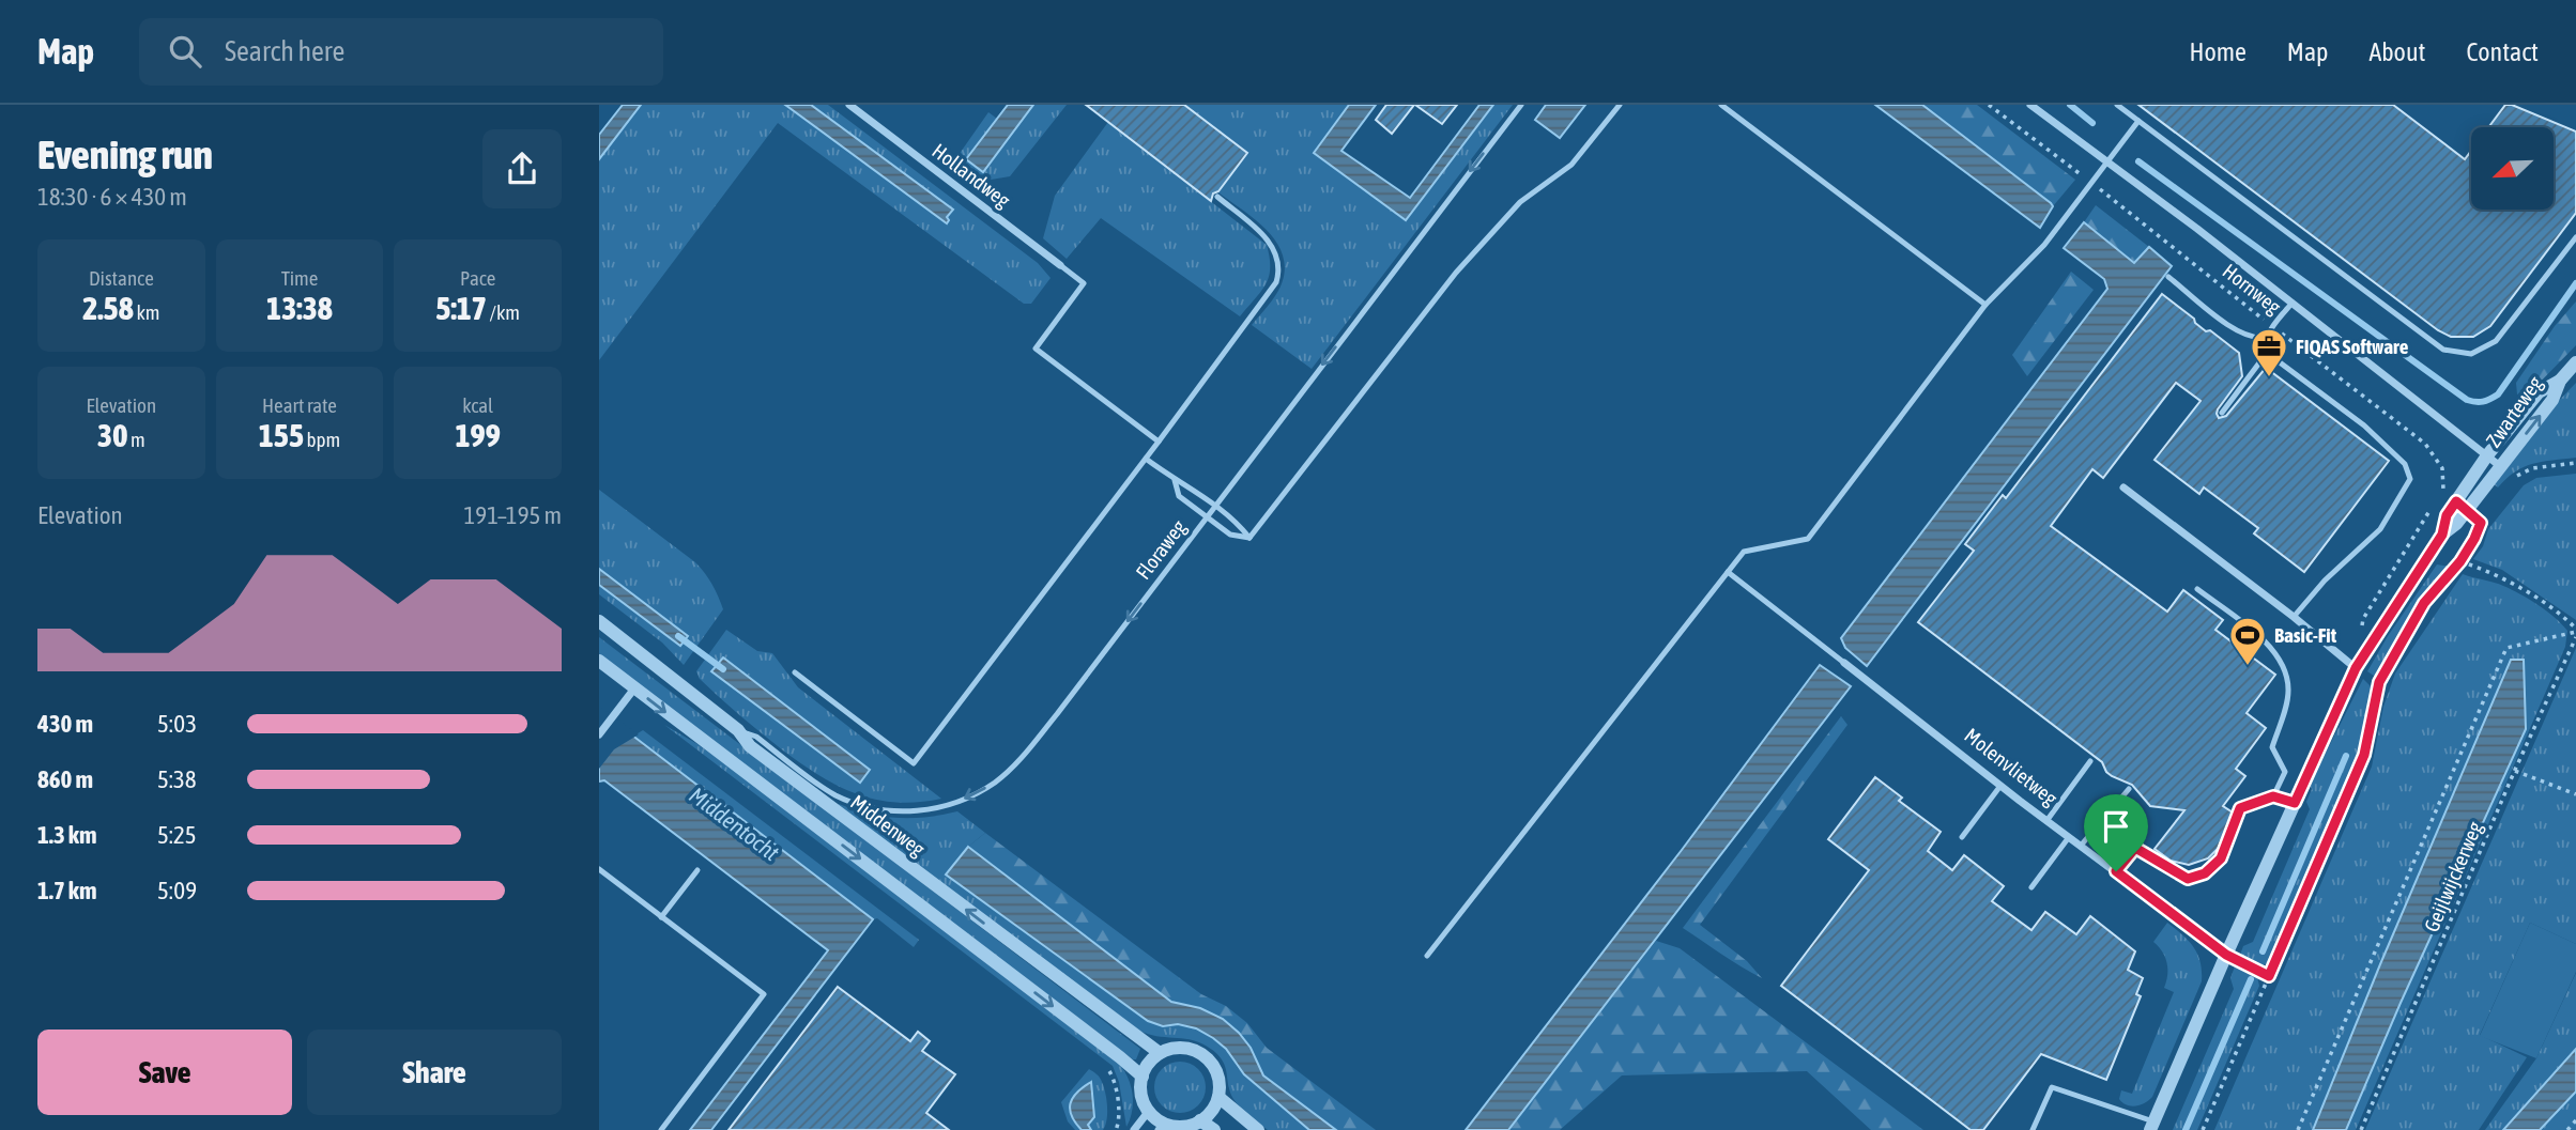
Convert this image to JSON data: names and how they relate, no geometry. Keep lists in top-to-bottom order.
{
  "streets": {
    "street": [
      "Hollandweg",
      "Hornweg",
      "Zwarteweg",
      "Molenvlietweg",
      "Middenweg"
    ],
    "lane": ["Floraweg"],
    "path": ["Geijlwijckerweg"]
  },
  "crossings": [
    ["Hornweg", "Zwarteweg"],
    ["Floraweg", "Middenweg"]
  ],
  "one_way": ["Floraweg"],
  "water": ["Middentocht"],
  "places": {
    "office": ["FIQAS Software"],
    "sports": ["Basic-Fit"]
  },
  "north": "bottom left",
  "page": {
    "header": "Map",
    "search": "Search here",
    "nav": [
      "Home",
      "Map",
      "About",
      "Contact"
    ],
    "heading": ["Evening run", "18:30 · 6 × 430 m"],
    "stats": [
      ["Distance", "2.58 km"],
      ["Time", "13:38"],
      ["Pace", "5:17 /km"],
      ["Elevation", "30 m"],
      ["Heart rate", "155 bpm"],
      ["kcal", "199"]
    ],
    "chart": ["Elevation", "191–195 m"],
    "list": [
      {
        "name": "430 m",
        "note": "5:03"
      },
      {
        "name": "860 m",
        "note": "5:38"
      },
      {
        "name": "1.3 km",
        "note": "5:25"
      },
      {
        "name": "1.7 km",
        "note": "5:09"
      }
    ],
    "buttons": ["Save", "Share"]
  }
}
